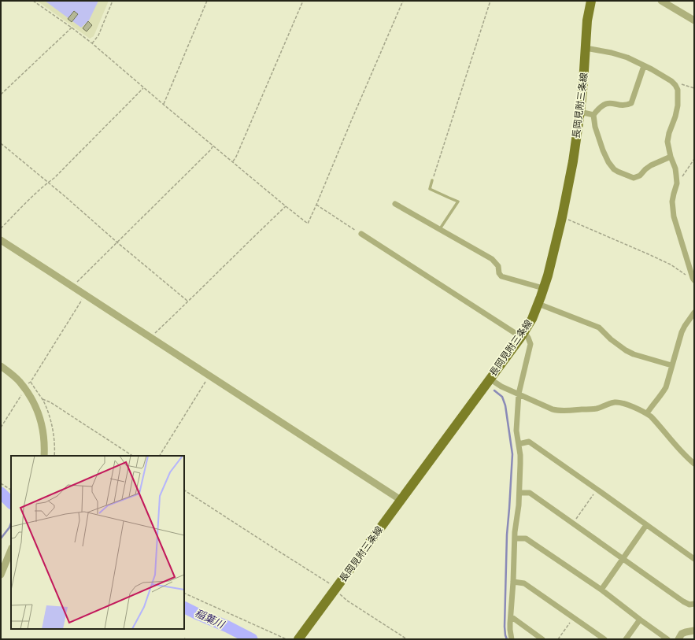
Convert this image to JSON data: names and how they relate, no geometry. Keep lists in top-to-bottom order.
{
  "streets": {
    "main road": ["長岡見附三条線"]
  },
  "water": ["稲葉川"]
}
